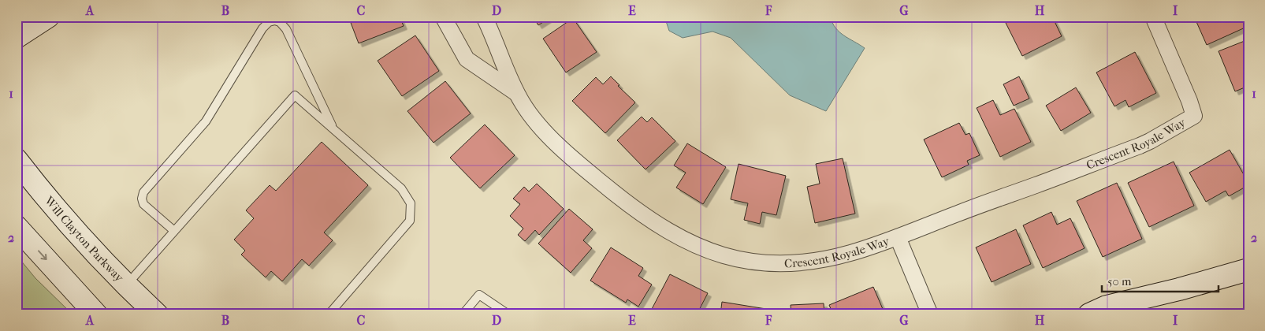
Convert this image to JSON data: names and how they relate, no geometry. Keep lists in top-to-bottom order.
{
  "streets": {
    "main road": ["Will Clayton Parkway"],
    "street": ["Crescent Royale Way"]
  },
  "scale_bar": "50 m",
  "grid": {
    "columns": [
      "A",
      "B",
      "C",
      "D",
      "E",
      "F",
      "G",
      "H",
      "I"
    ],
    "rows": ["1", "2"]
  }
}
